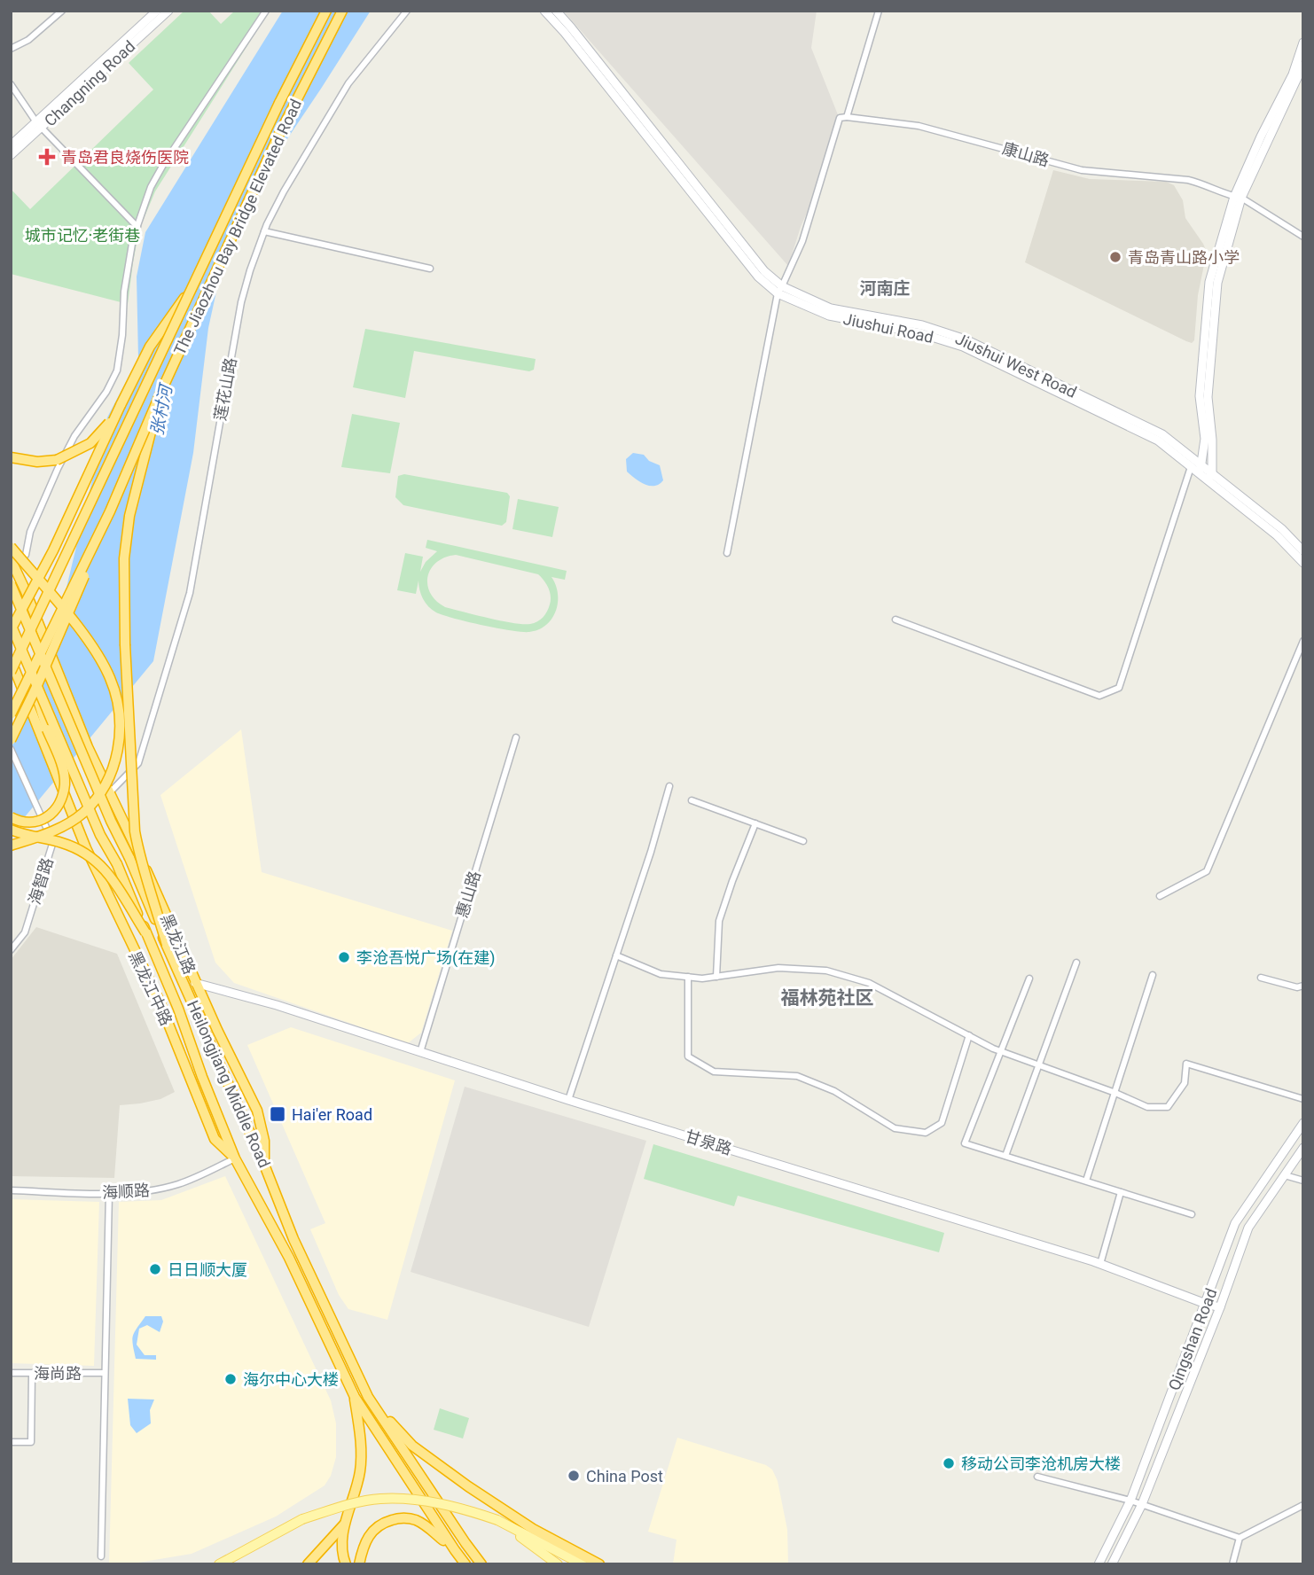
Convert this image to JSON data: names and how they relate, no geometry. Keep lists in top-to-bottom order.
{
  "streets": {
    "highway": [
      "The Jiaozhou Bay Bridge Elevated Road",
      "黑龙江路",
      "黑龙江中路",
      "Heilongjiang Middle Road"
    ],
    "main road": [
      "Changning Road",
      "Jiushui Road",
      "Jiushui West Road",
      "甘泉路",
      "Qingshan Road"
    ],
    "street": [
      "康山路",
      "莲花山路",
      "海智路",
      "惠山路",
      "海顺路",
      "海尚路"
    ]
  },
  "crossings": [
    ["Jiushui Road", "Jiushui West Road"],
    ["莲花山路", "海智路"],
    ["莲花山路", "黑龙江路"],
    ["莲花山路", "黑龙江中路"],
    ["海智路", "黑龙江中路"],
    ["惠山路", "甘泉路"],
    ["黑龙江路", "Heilongjiang Middle Road"],
    ["黑龙江路", "甘泉路"],
    ["黑龙江中路", "Heilongjiang Middle Road"],
    ["黑龙江中路", "海顺路"],
    ["Heilongjiang Middle Road", "海顺路"],
    ["甘泉路", "Qingshan Road"]
  ],
  "districts": ["河南庄", "福林苑社区"],
  "water": ["张村河"],
  "parks": ["城市记忆·老街巷"],
  "places": {
    "health": ["青岛君良烧伤医院"],
    "other": [
      "青岛青山路小学",
      "李沧吾悦广场(在建)",
      "日日顺大厦",
      "海尔中心大楼",
      "移动公司李沧机房大楼",
      "China Post"
    ],
    "transit": ["Hai'er Road"]
  }
}
